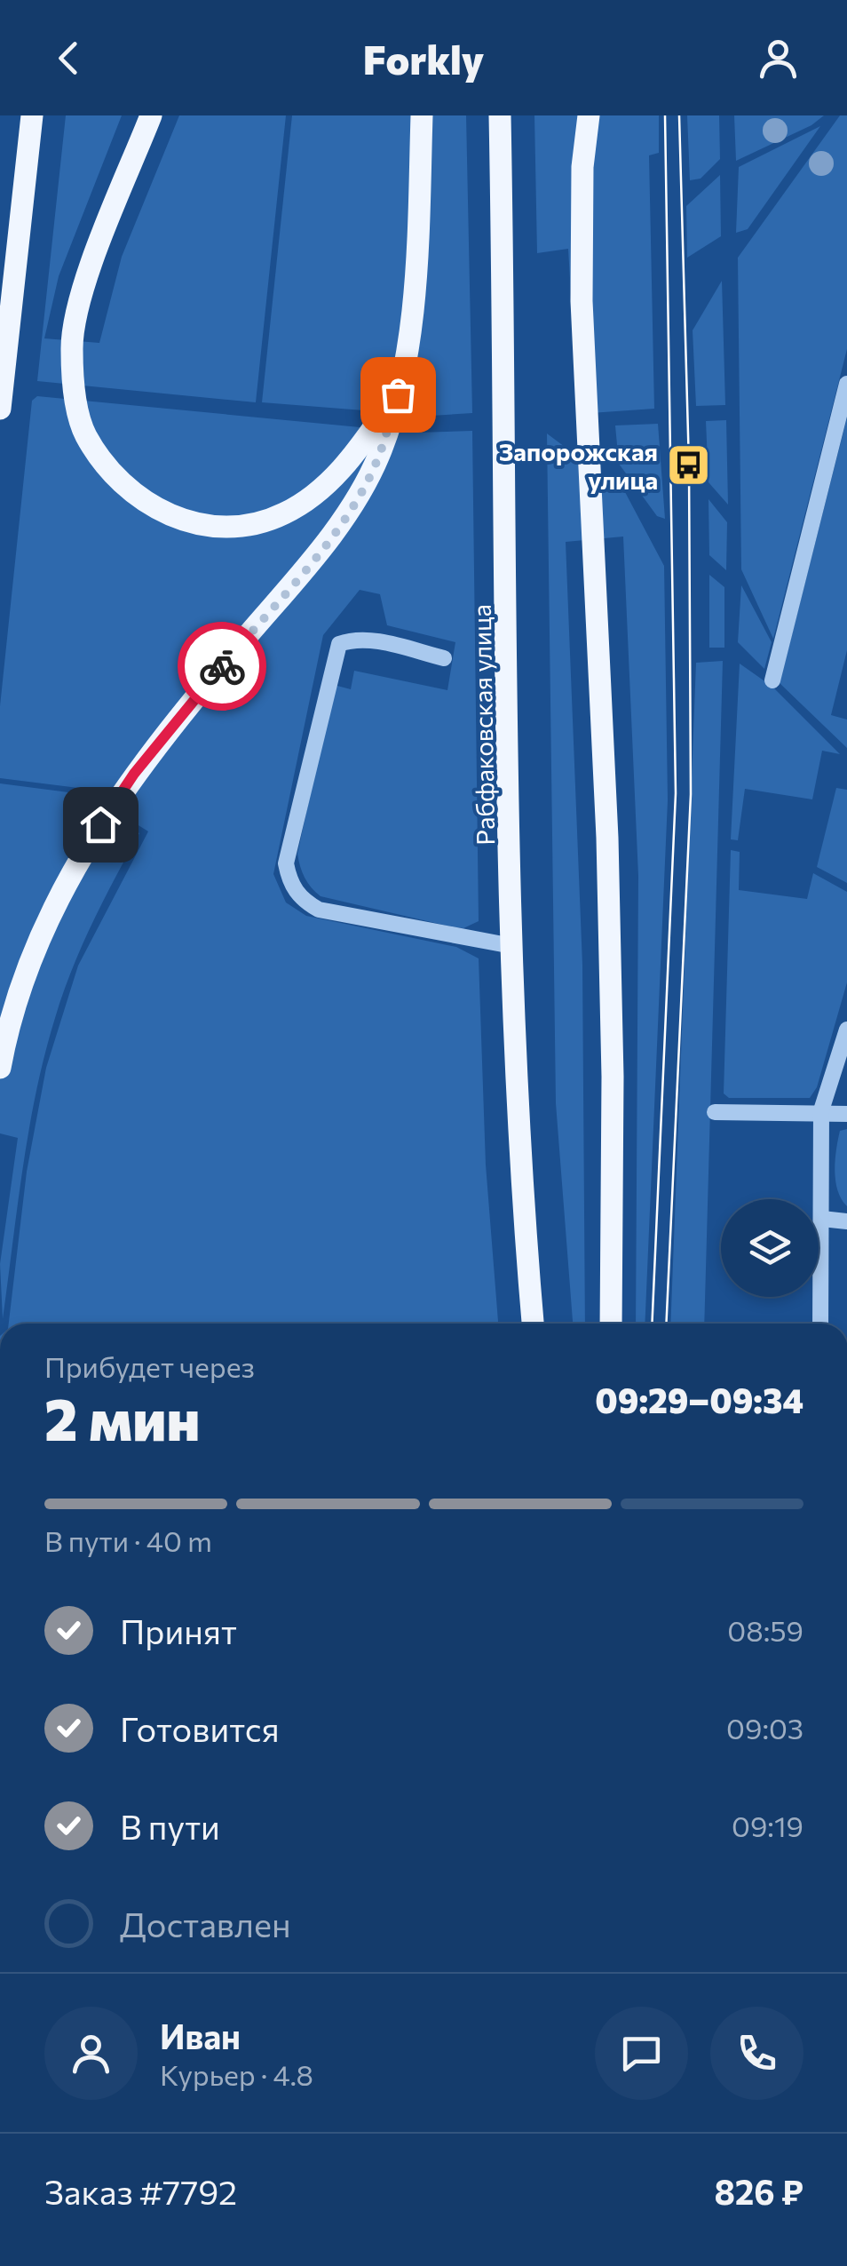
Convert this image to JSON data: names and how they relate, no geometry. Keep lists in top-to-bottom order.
{
  "streets": {
    "main road": ["Рабфаковская улица"]
  },
  "places": {
    "bus stop": ["Запорожская улица"]
  },
  "page": {
    "header": "Forkly",
    "heading": ["2 мин", "Прибудет через", "09:29–09:34"],
    "panel": [
      "Иван",
      "Курьер · 4.8",
      "Заказ #7792",
      "826 ₽"
    ],
    "bar": "В пути · 40 m",
    "list": [
      ["Принят", "08:59"],
      ["Готовится", "09:03"],
      ["В пути", "09:19"],
      "Доставлен"
    ]
  }
}
